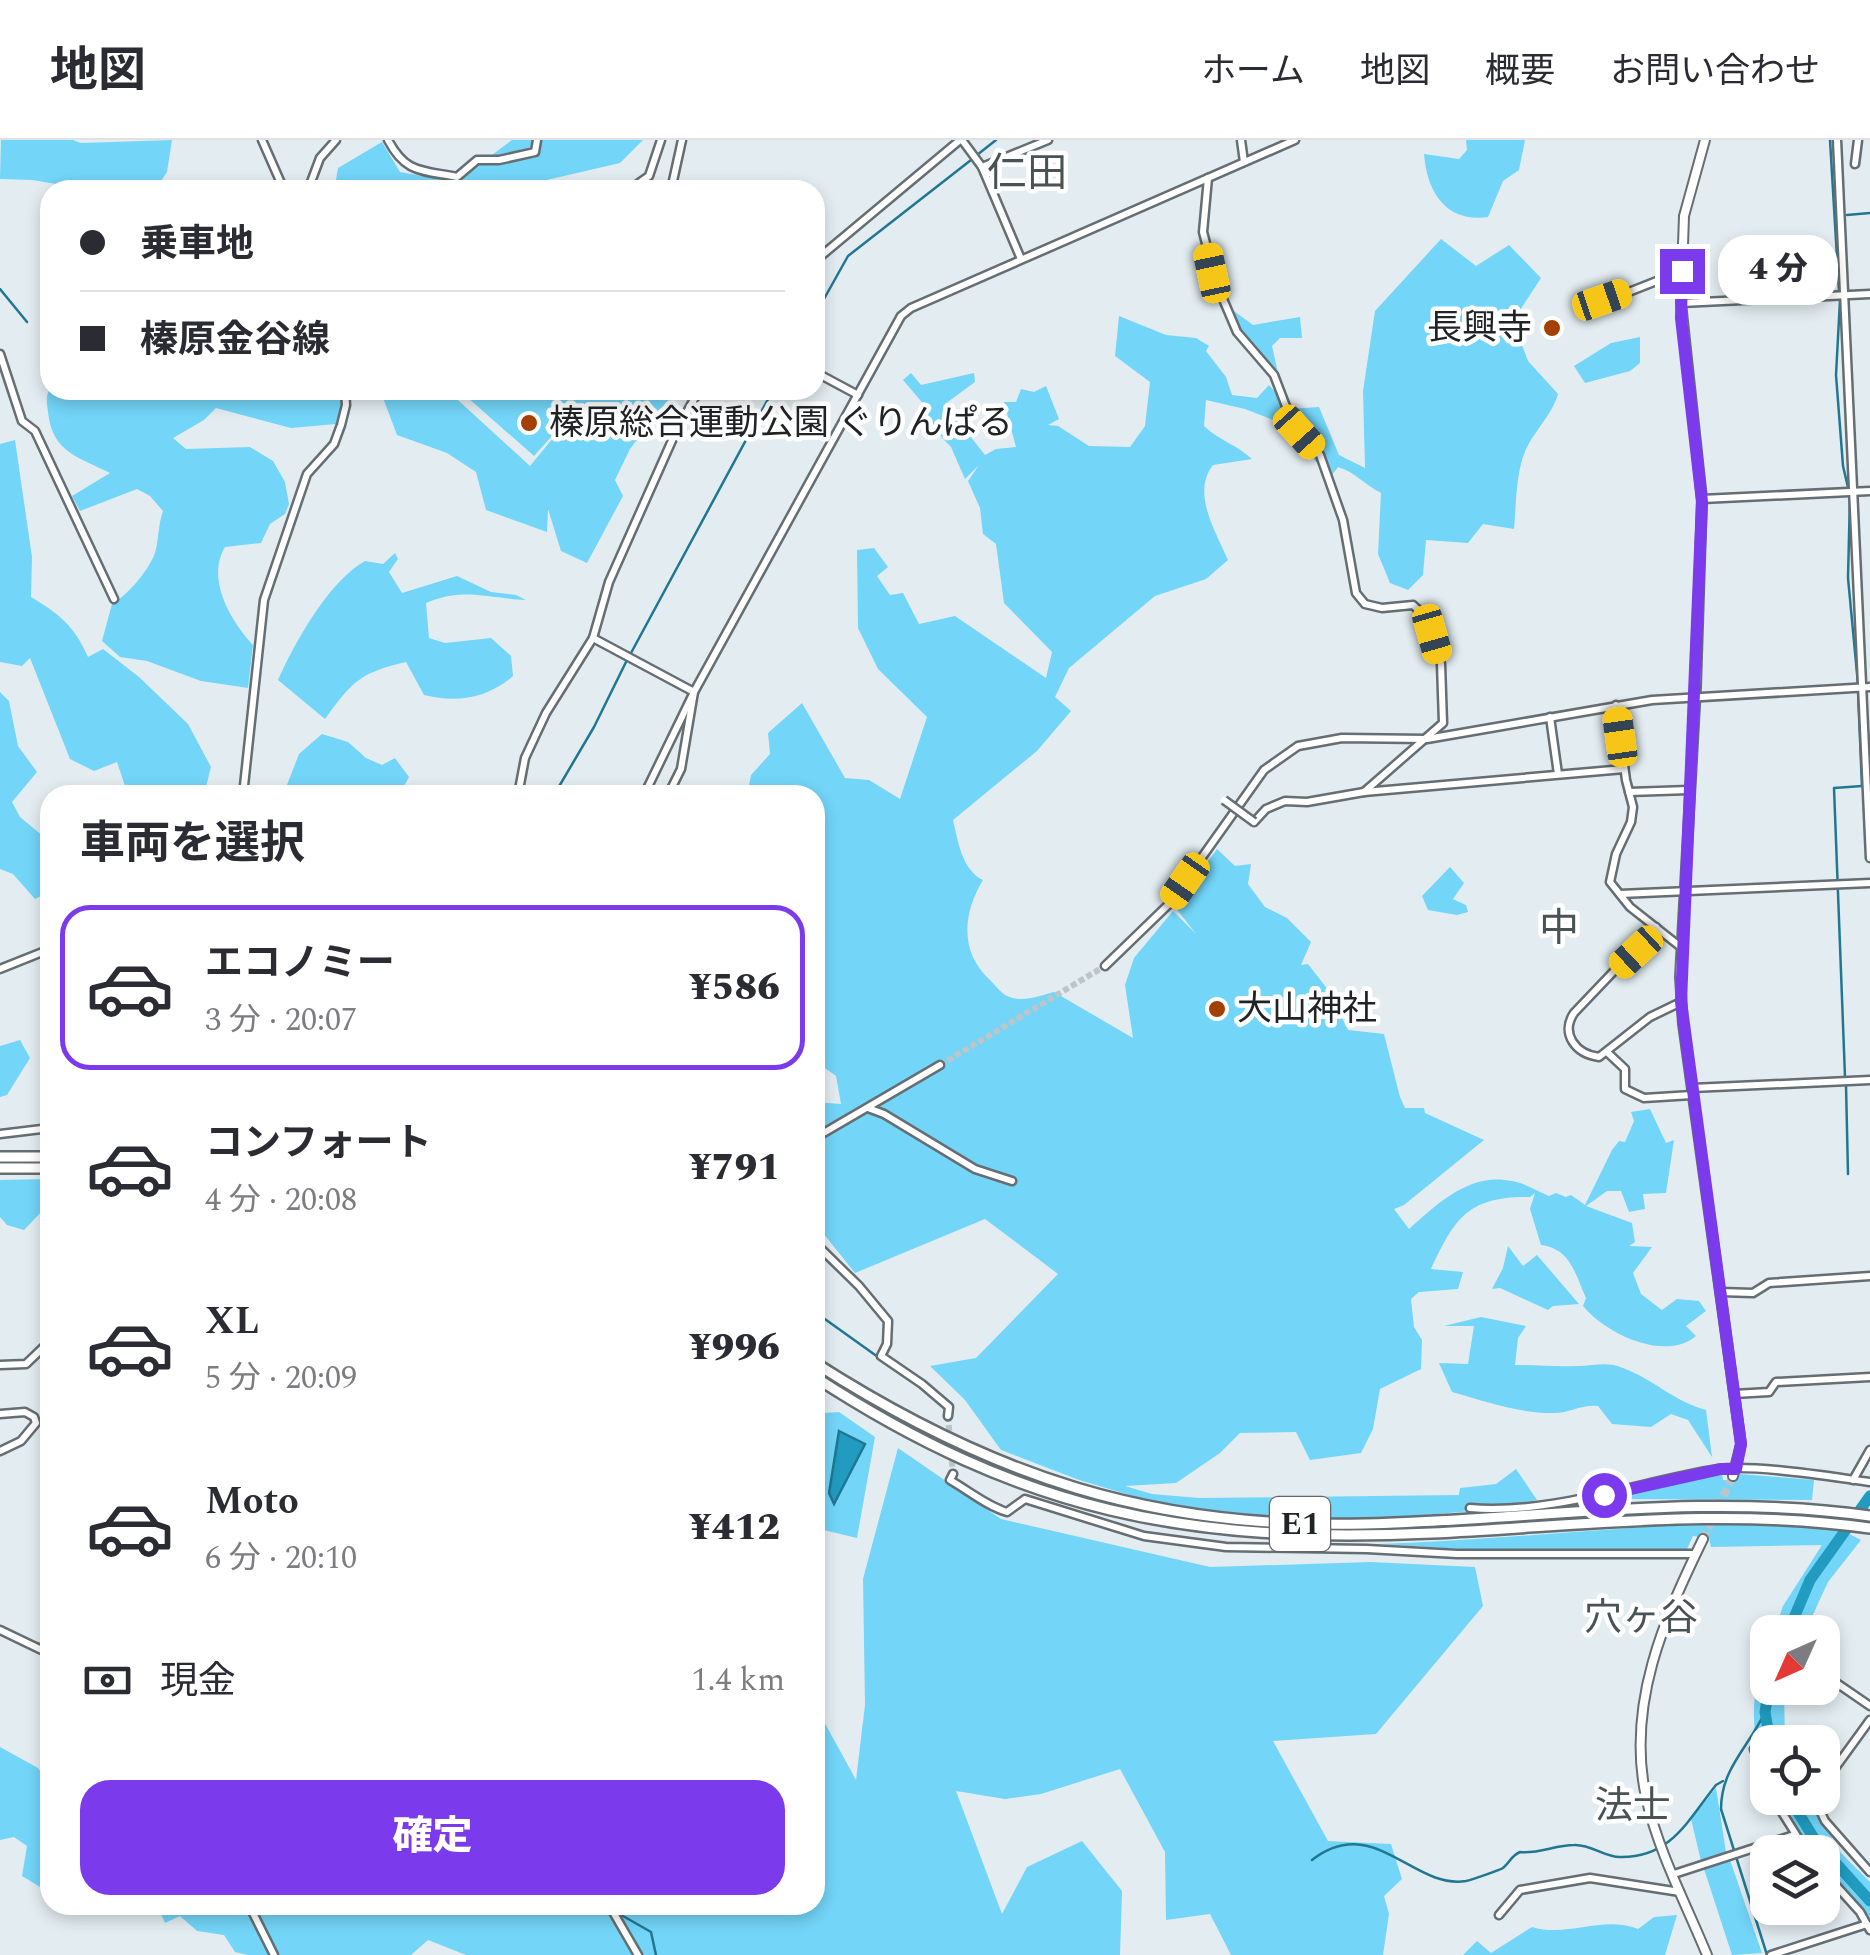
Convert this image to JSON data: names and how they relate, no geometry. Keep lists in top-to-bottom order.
{
  "streets": {
    "highway": ["E1"]
  },
  "districts": [
    "仁田",
    "中",
    "穴ヶ谷",
    "法士"
  ],
  "places": ["長興寺", "榛原総合運動公園 ぐりんぱる", "大山神社"],
  "north": "bottom left",
  "page": {
    "header": "地図",
    "nav": [
      "ホーム",
      "地図",
      "概要",
      "お問い合わせ"
    ],
    "banner": ["乗車地", "榛原金谷線"],
    "bubble": "4 分",
    "heading": "車両を選択",
    "list": [
      {
        "name": "エコノミー",
        "note": "3 分 · 20:07",
        "value": "¥586"
      },
      {
        "name": "コンフォート",
        "note": "4 分 · 20:08",
        "value": "¥791"
      },
      {
        "name": "XL",
        "note": "5 分 · 20:09",
        "value": "¥996"
      },
      {
        "name": "Moto",
        "note": "6 分 · 20:10",
        "value": "¥412"
      }
    ],
    "pay": ["現金", "1.4 km"],
    "buttons": "確定"
  }
}
